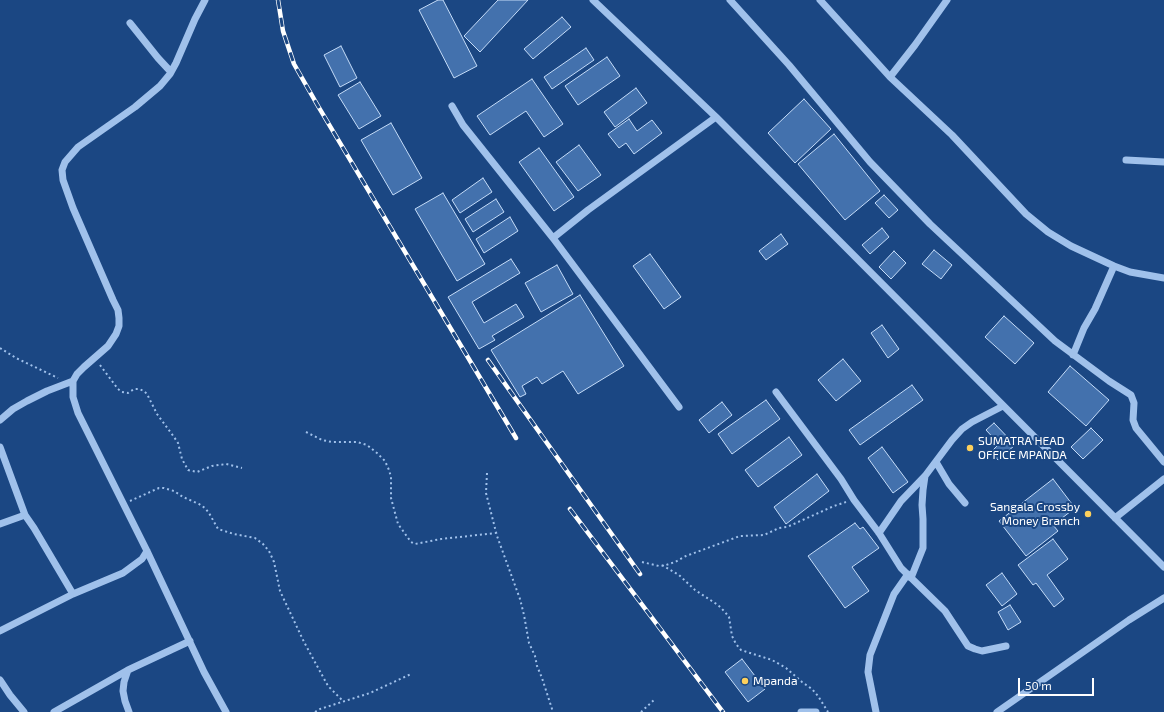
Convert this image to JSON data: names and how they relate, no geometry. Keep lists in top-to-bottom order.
{
  "places": ["SUMATRA HEAD OFFICE MPANDA", "Sangala Crossby Money Branch", "Mpanda"],
  "scale_bar": "50 m"
}
